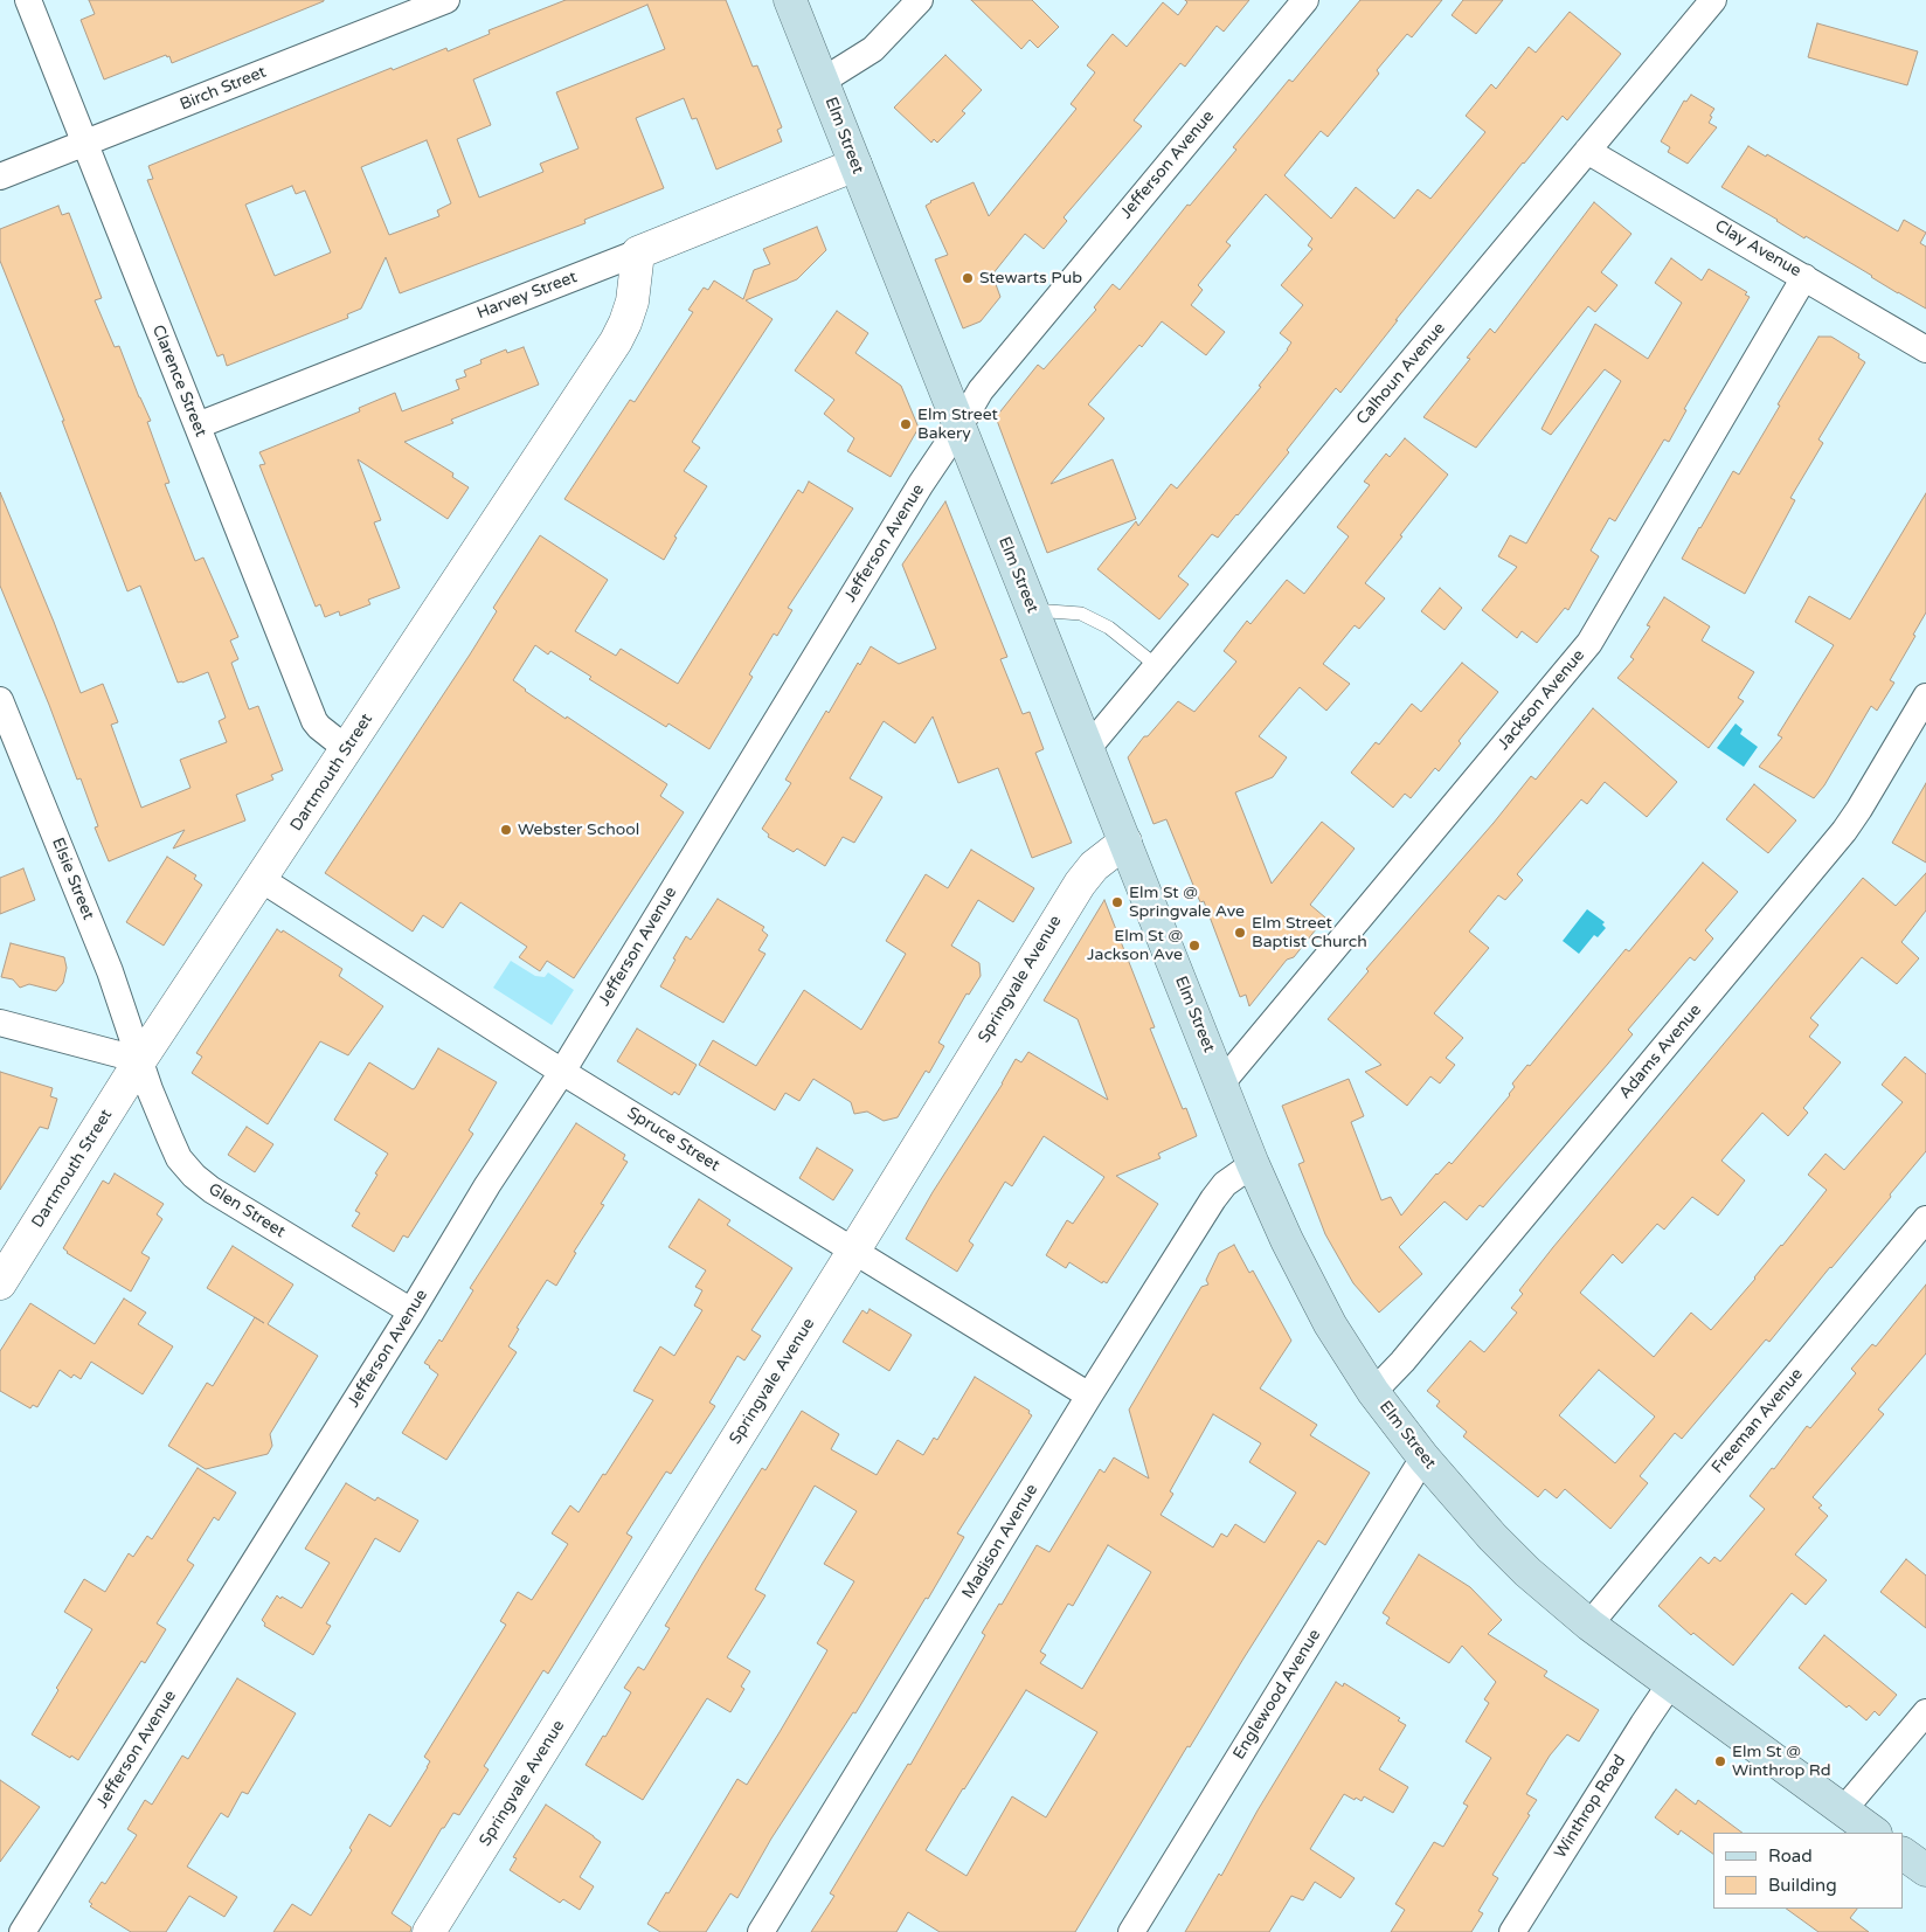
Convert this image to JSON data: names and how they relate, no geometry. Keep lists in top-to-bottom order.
{
  "streets": {
    "main road": ["Elm Street"],
    "street": [
      "Birch Street",
      "Jefferson Avenue",
      "Clay Avenue",
      "Harvey Street",
      "Calhoun Avenue",
      "Clarence Street",
      "Jackson Avenue",
      "Dartmouth Street",
      "Elsie Street",
      "Springvale Avenue",
      "Adams Avenue",
      "Spruce Street",
      "Glen Street",
      "Freeman Avenue",
      "Madison Avenue",
      "Englewood Avenue",
      "Winthrop Road"
    ]
  },
  "crossings": [
    ["Birch Street", "Clarence Street"],
    ["Elm Street", "Jefferson Avenue"],
    ["Elm Street", "Harvey Street"],
    ["Elm Street", "Calhoun Avenue"],
    ["Elm Street", "Jackson Avenue"],
    ["Elm Street", "Springvale Avenue"],
    ["Elm Street", "Adams Avenue"],
    ["Elm Street", "Freeman Avenue"],
    ["Elm Street", "Madison Avenue"],
    ["Elm Street", "Englewood Avenue"],
    ["Elm Street", "Winthrop Road"],
    ["Jefferson Avenue", "Spruce Street"],
    ["Jefferson Avenue", "Glen Street"],
    ["Clay Avenue", "Calhoun Avenue"],
    ["Clay Avenue", "Jackson Avenue"],
    ["Harvey Street", "Clarence Street"],
    ["Harvey Street", "Dartmouth Street"],
    ["Clarence Street", "Dartmouth Street"],
    ["Dartmouth Street", "Elsie Street"],
    ["Dartmouth Street", "Spruce Street"],
    ["Dartmouth Street", "Glen Street"],
    ["Elsie Street", "Glen Street"],
    ["Springvale Avenue", "Spruce Street"],
    ["Spruce Street", "Madison Avenue"]
  ],
  "places": [
    "Stewarts Pub",
    "Elm Street Bakery",
    "Webster School",
    "Elm St @ Springvale Ave",
    "Elm Street Baptist Church",
    "Elm St @ Jackson Ave",
    "Elm St @ Winthrop Rd"
  ],
  "legend": ["Road", "Building"]
}
